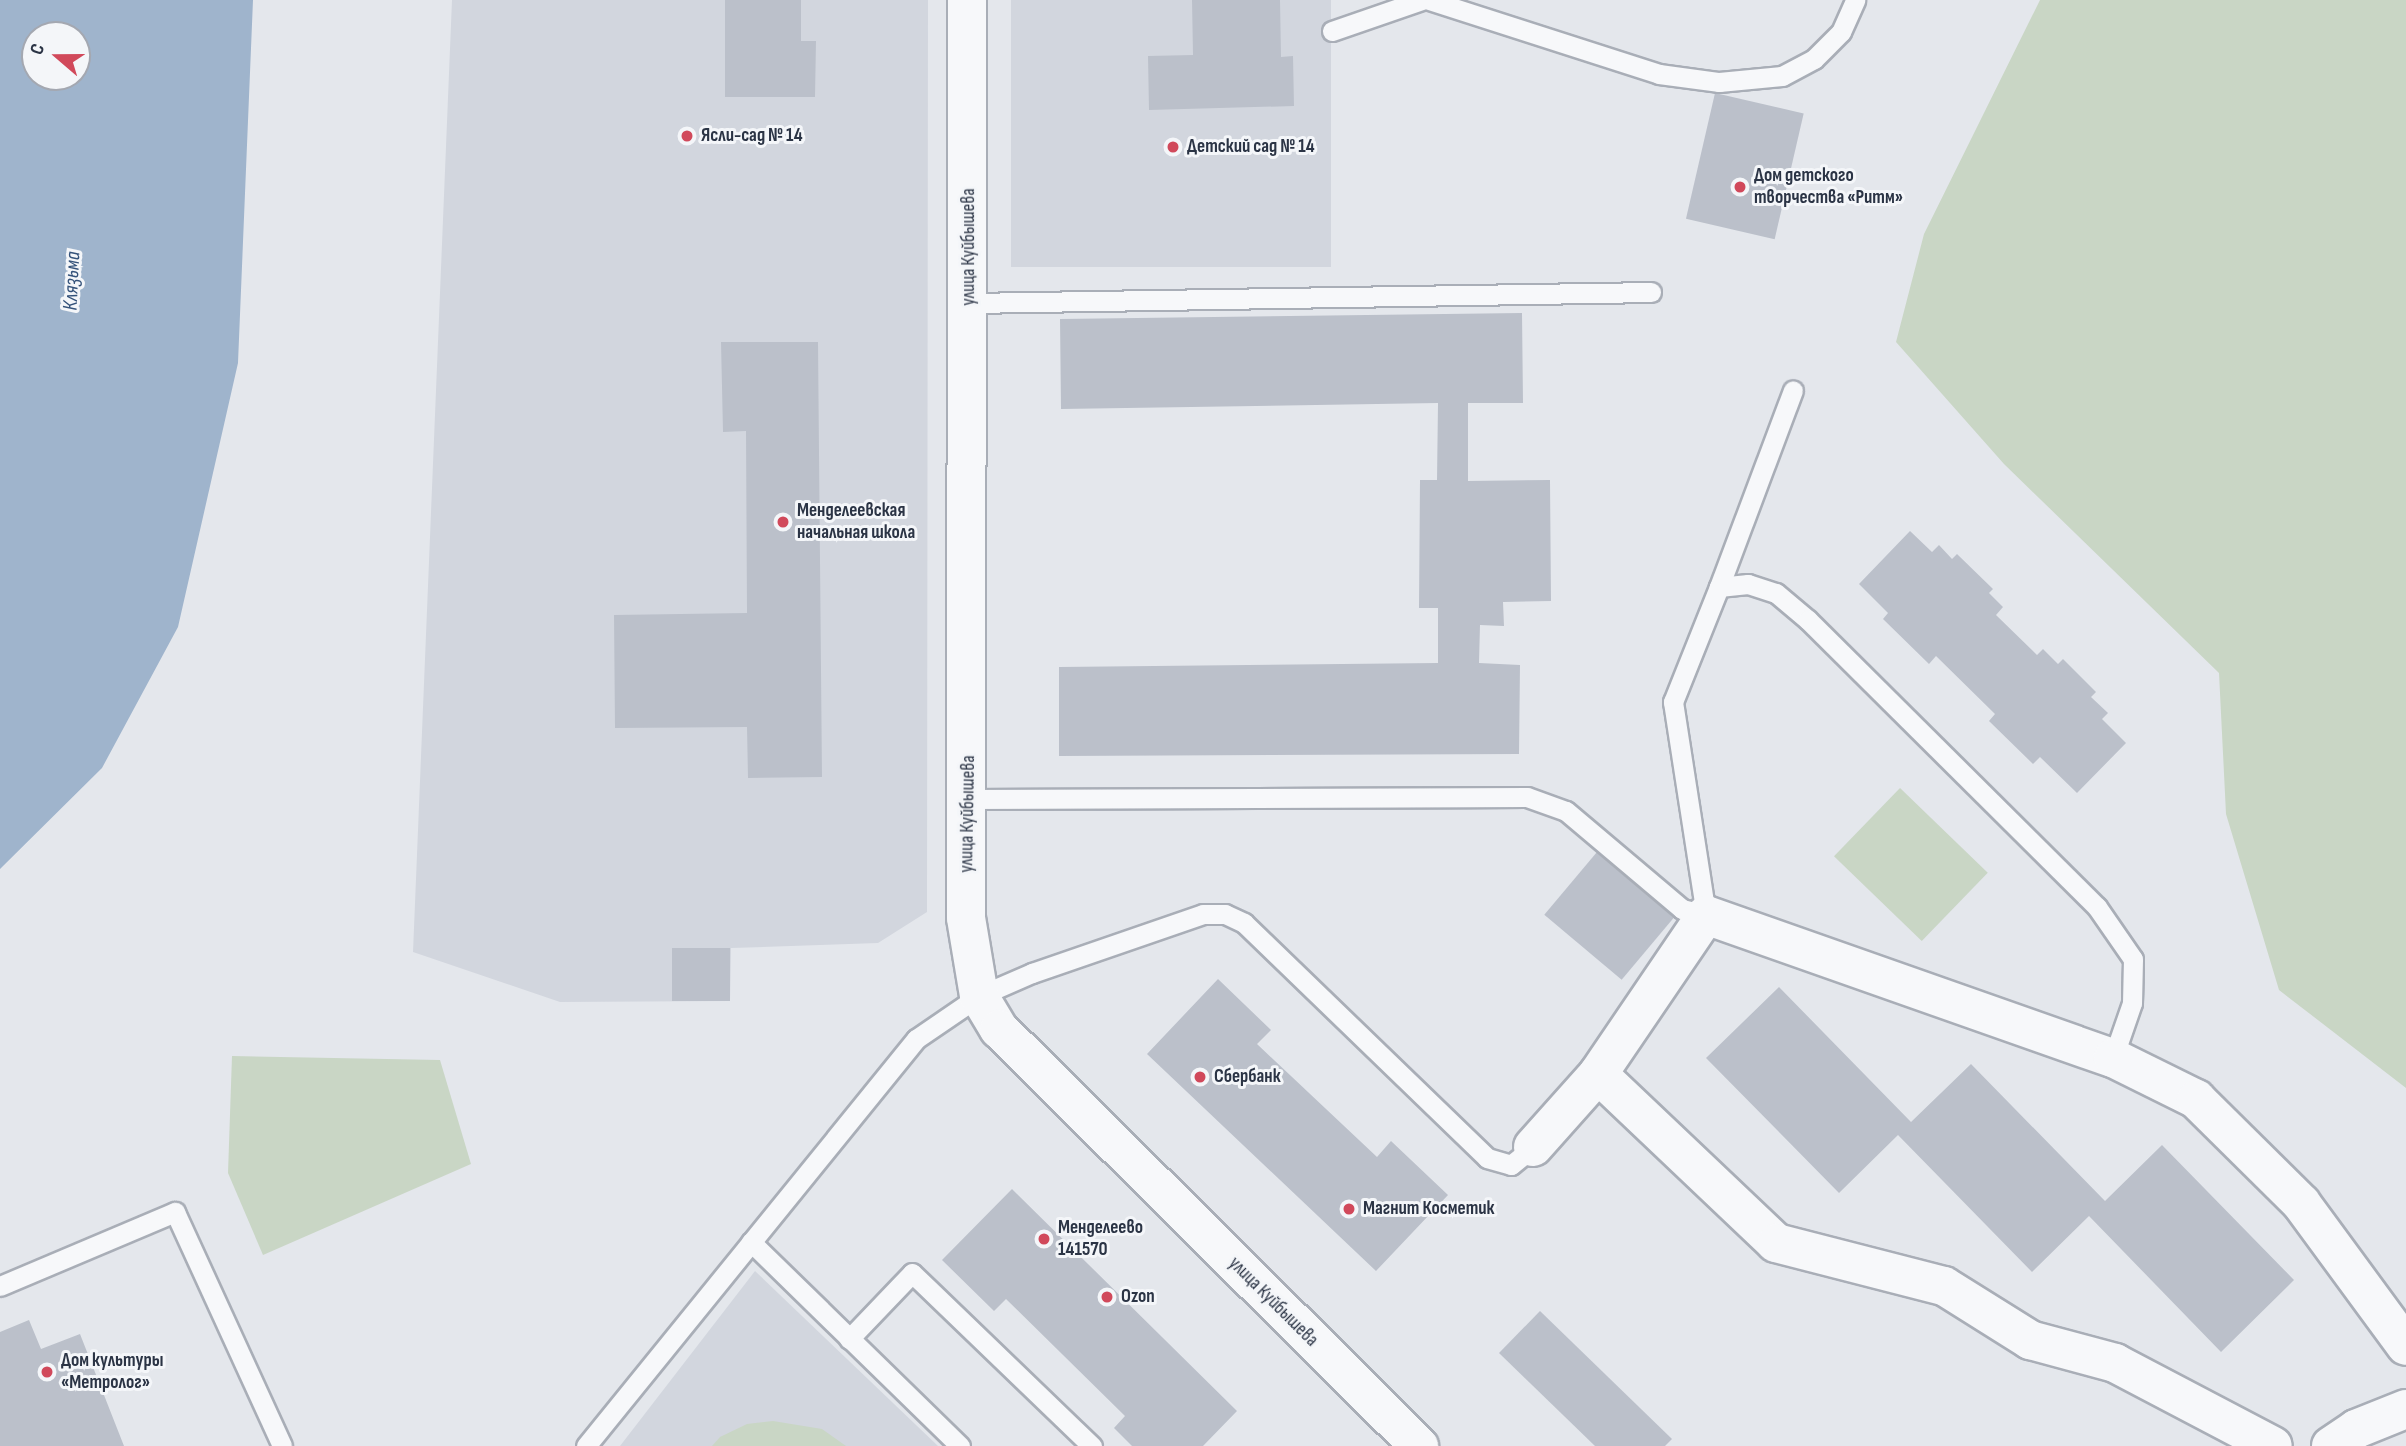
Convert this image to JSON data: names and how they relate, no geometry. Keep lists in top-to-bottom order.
{
  "streets": {
    "street": ["улица Куйбышева"]
  },
  "water": ["Клязьма"],
  "places": [
    "Ясли-сад № 14",
    "Детский сад № 14",
    "Дом детского творчества «Ритм»",
    "Менделеевская начальная школа",
    "Сбербанк",
    "Магнит Косметик",
    "Менделеево 141570",
    "Ozon",
    "Дом культуры «Метролог»"
  ],
  "north": "left"
}
